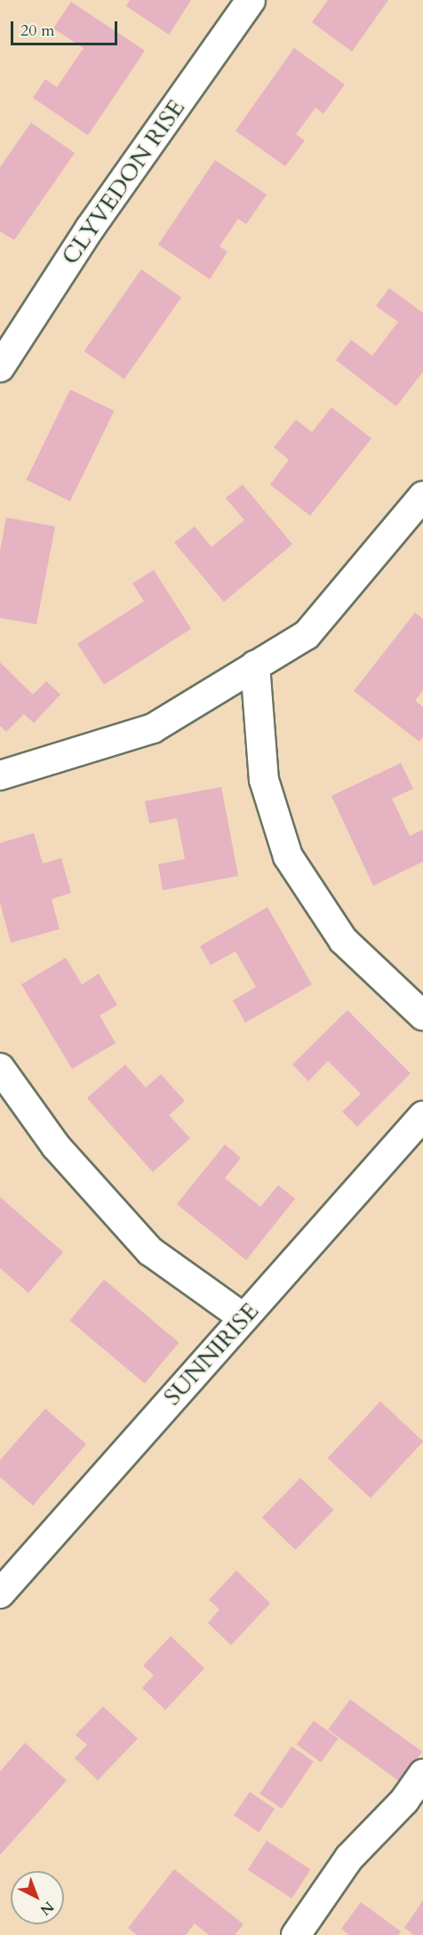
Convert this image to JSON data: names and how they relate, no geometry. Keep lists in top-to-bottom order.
{
  "streets": {
    "street": ["CLYVEDON RISE", "SUNNIRISE"]
  },
  "scale_bar": "20 m",
  "north": "bottom right"
}
